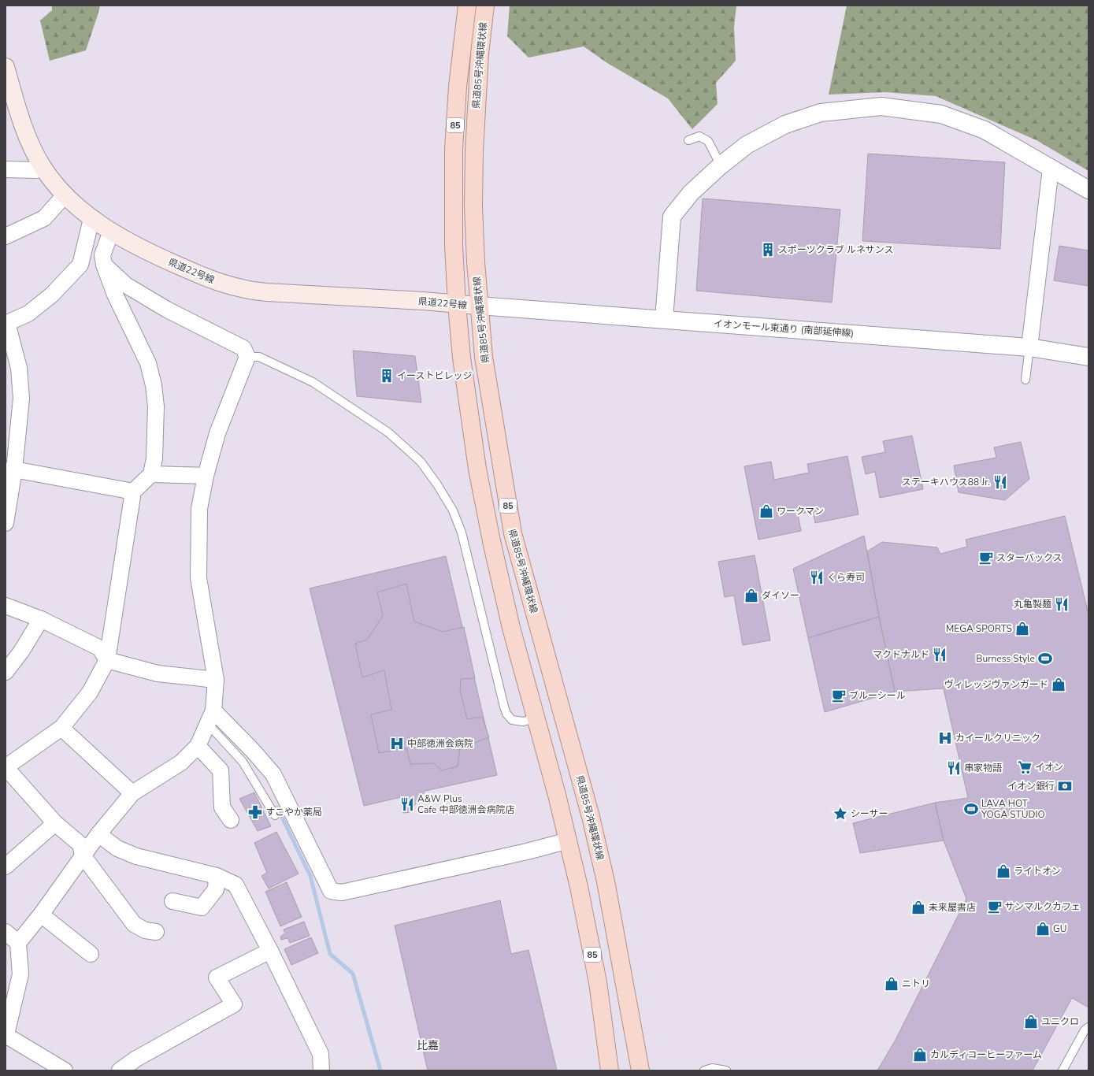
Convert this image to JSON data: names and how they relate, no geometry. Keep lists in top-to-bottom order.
{
  "streets": {
    "main road": ["県道85号沖縄環状線", "85", "県道22号線"],
    "street": ["イオンモール東通り (南部延伸線)"]
  },
  "crossings": [
    ["県道85号沖縄環状線", "県道22号線"],
    ["県道85号沖縄環状線", "イオンモール東通り (南部延伸線)"],
    ["県道22号線", "イオンモール東通り (南部延伸線)"]
  ],
  "districts": ["比嘉"],
  "places": {
    "building": ["スポーツクラブ ルネサンス", "イーストビレッジ"],
    "restaurant": [
      "ステーキハウス88 Jr.",
      "くら寿司",
      "丸亀製麺",
      "マクドナルド",
      "串家物語",
      "A&W Plus Cafe 中部徳洲会病院店"
    ],
    "shop": [
      "ワークマン",
      "ダイソー",
      "MEGA SPORTS",
      "ヴィレッジヴァンガード",
      "ライトオン",
      "未来屋書店",
      "GU",
      "ニトリ",
      "ユニクロ",
      "カルディコーヒーファーム"
    ],
    "cafe": ["スターバックス", "ブルーシール", "サンマルクカフェ"],
    "sports": ["Burness Style", "LAVA HOT YOGA STUDIO"],
    "hospital": ["カイールクリニック", "中部徳洲会病院"],
    "supermarket": ["イオン"],
    "bank": ["イオン銀行"],
    "pharmacy": ["すこやか薬局"],
    "place": ["シーサー"]
  }
}
